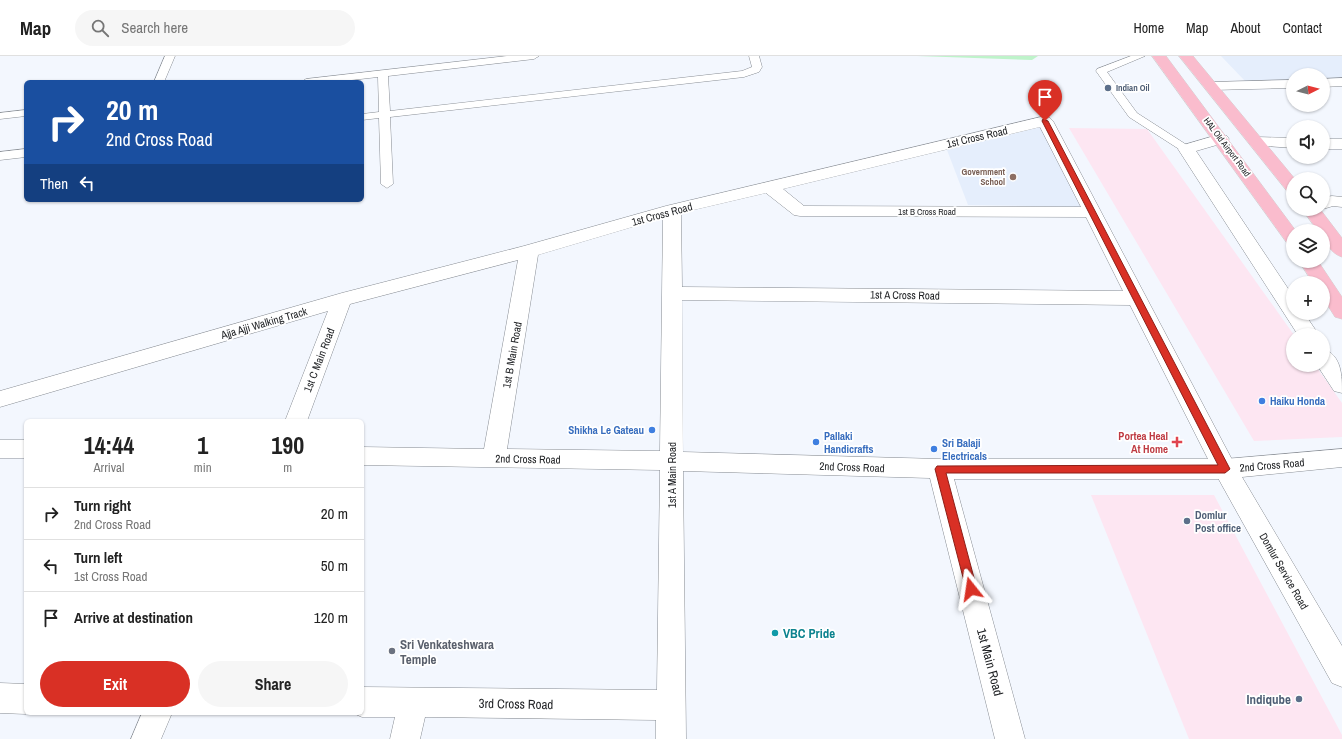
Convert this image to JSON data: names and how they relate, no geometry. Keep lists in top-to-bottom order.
{
  "streets": {
    "main road": ["HAL Old Airport Road"],
    "street": [
      "1st Cross Road",
      "1st B Cross Road",
      "1st A Cross Road",
      "Ajja Ajji Walking Track",
      "1st B Main Road",
      "1st C Main Road",
      "2nd Cross Road",
      "1st A Main Road",
      "Domlur Service Road",
      "1st Main Road",
      "3rd Cross Road"
    ]
  },
  "crossings": [
    ["1st Cross Road", "1st B Cross Road"],
    ["1st Cross Road", "1st A Cross Road"],
    ["1st Cross Road", "Ajja Ajji Walking Track"],
    ["1st Cross Road", "1st B Main Road"],
    ["1st Cross Road", "2nd Cross Road"],
    ["1st Cross Road", "1st A Main Road"],
    ["1st Cross Road", "Domlur Service Road"],
    ["1st A Cross Road", "1st A Main Road"],
    ["Ajja Ajji Walking Track", "1st B Main Road"],
    ["Ajja Ajji Walking Track", "1st C Main Road"],
    ["1st B Main Road", "2nd Cross Road"],
    ["2nd Cross Road", "1st A Main Road"],
    ["2nd Cross Road", "Domlur Service Road"],
    ["2nd Cross Road", "1st Main Road"],
    ["1st A Main Road", "3rd Cross Road"]
  ],
  "places": {
    "other": [
      "Indian Oil",
      "Government School",
      "Haiku Honda",
      "Shikha Le Gateau",
      "Pallaki Handicrafts",
      "Sri Balaji Electricals",
      "Domlur Post office",
      "VBC Pride",
      "Sri Venkateshwara Temple",
      "Indiqube"
    ],
    "health": ["Portea Heal At Home"]
  },
  "north": "right",
  "page": {
    "header": "Map",
    "search": "Search here",
    "nav": [
      "Home",
      "Map",
      "About",
      "Contact"
    ],
    "map_buttons": ["+", "−"],
    "turn": ["20 m", "2nd Cross Road"],
    "then": "Then",
    "eta": [
      "14:44",
      "Arrival",
      "1",
      "min",
      "190",
      "m"
    ],
    "list": [
      {
        "name": "Turn right",
        "note": "2nd Cross Road",
        "value": "20 m"
      },
      {
        "name": "Turn left",
        "note": "1st Cross Road",
        "value": "50 m"
      },
      {
        "name": "Arrive at destination",
        "value": "120 m"
      }
    ],
    "buttons": ["Exit", "Share"]
  }
}
